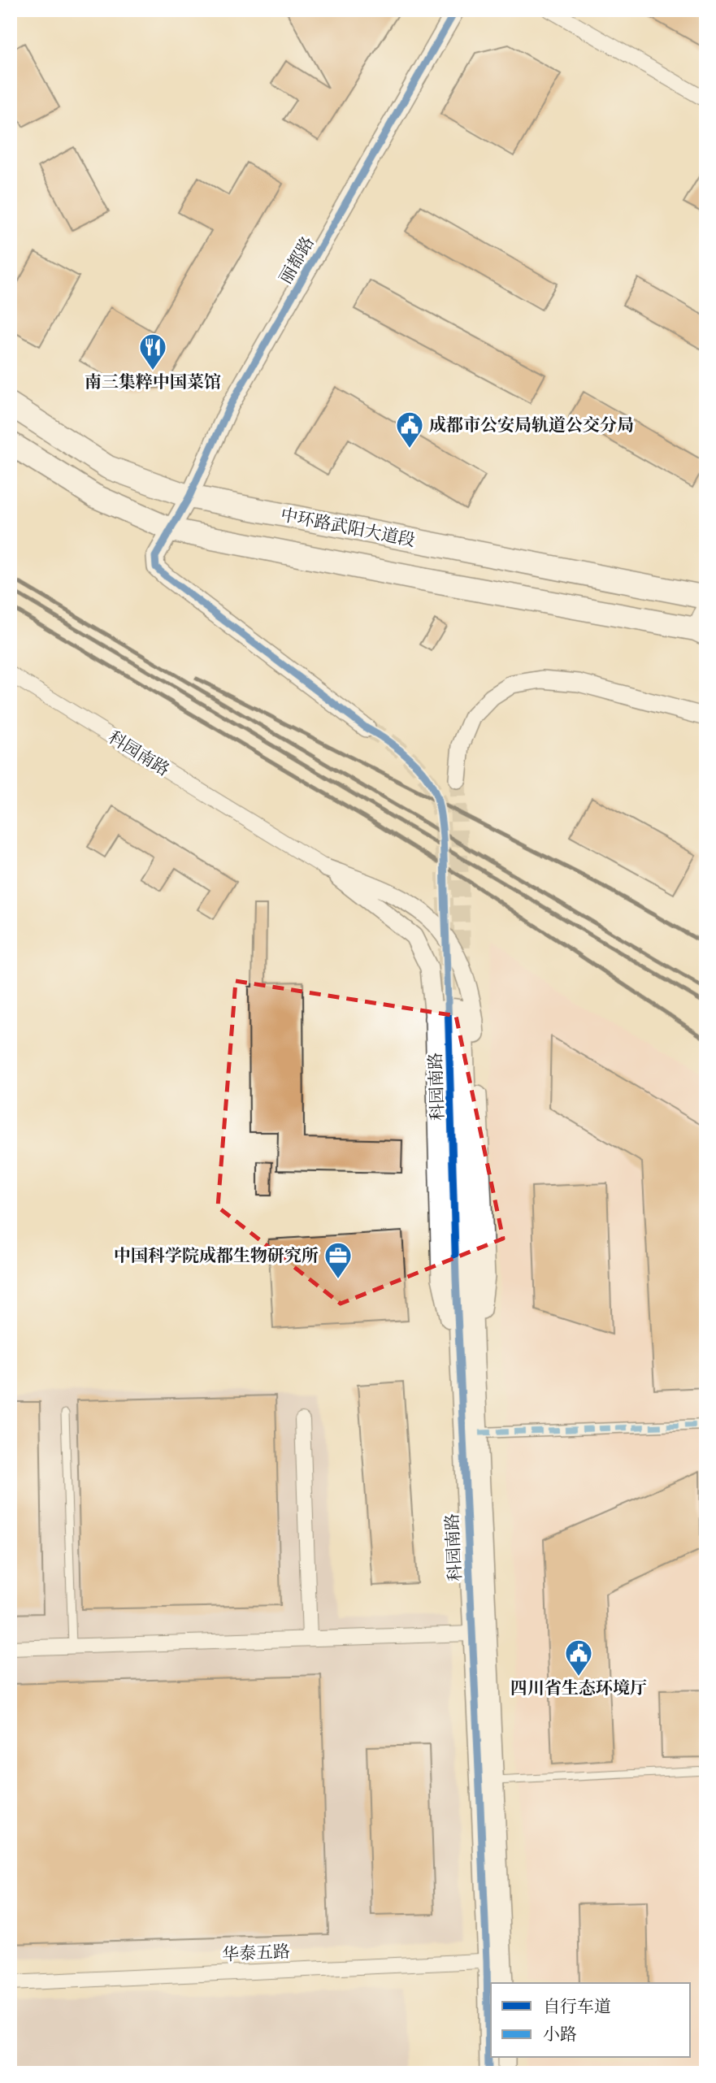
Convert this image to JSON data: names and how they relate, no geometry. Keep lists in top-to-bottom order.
{
  "streets": {
    "main road": ["中环路武阳大道段"],
    "street": ["丽都路", "科园南路", "华泰五路"]
  },
  "crossings": [
    ["丽都路", "中环路武阳大道段"],
    ["科园南路", "华泰五路"]
  ],
  "places": {
    "restaurant": ["南三集粹中国菜馆"],
    "public building": ["成都市公安局轨道公交分局", "四川省生态环境厅"],
    "office": ["中国科学院成都生物研究所"]
  },
  "legend": ["自行车道", "小路"]
}
